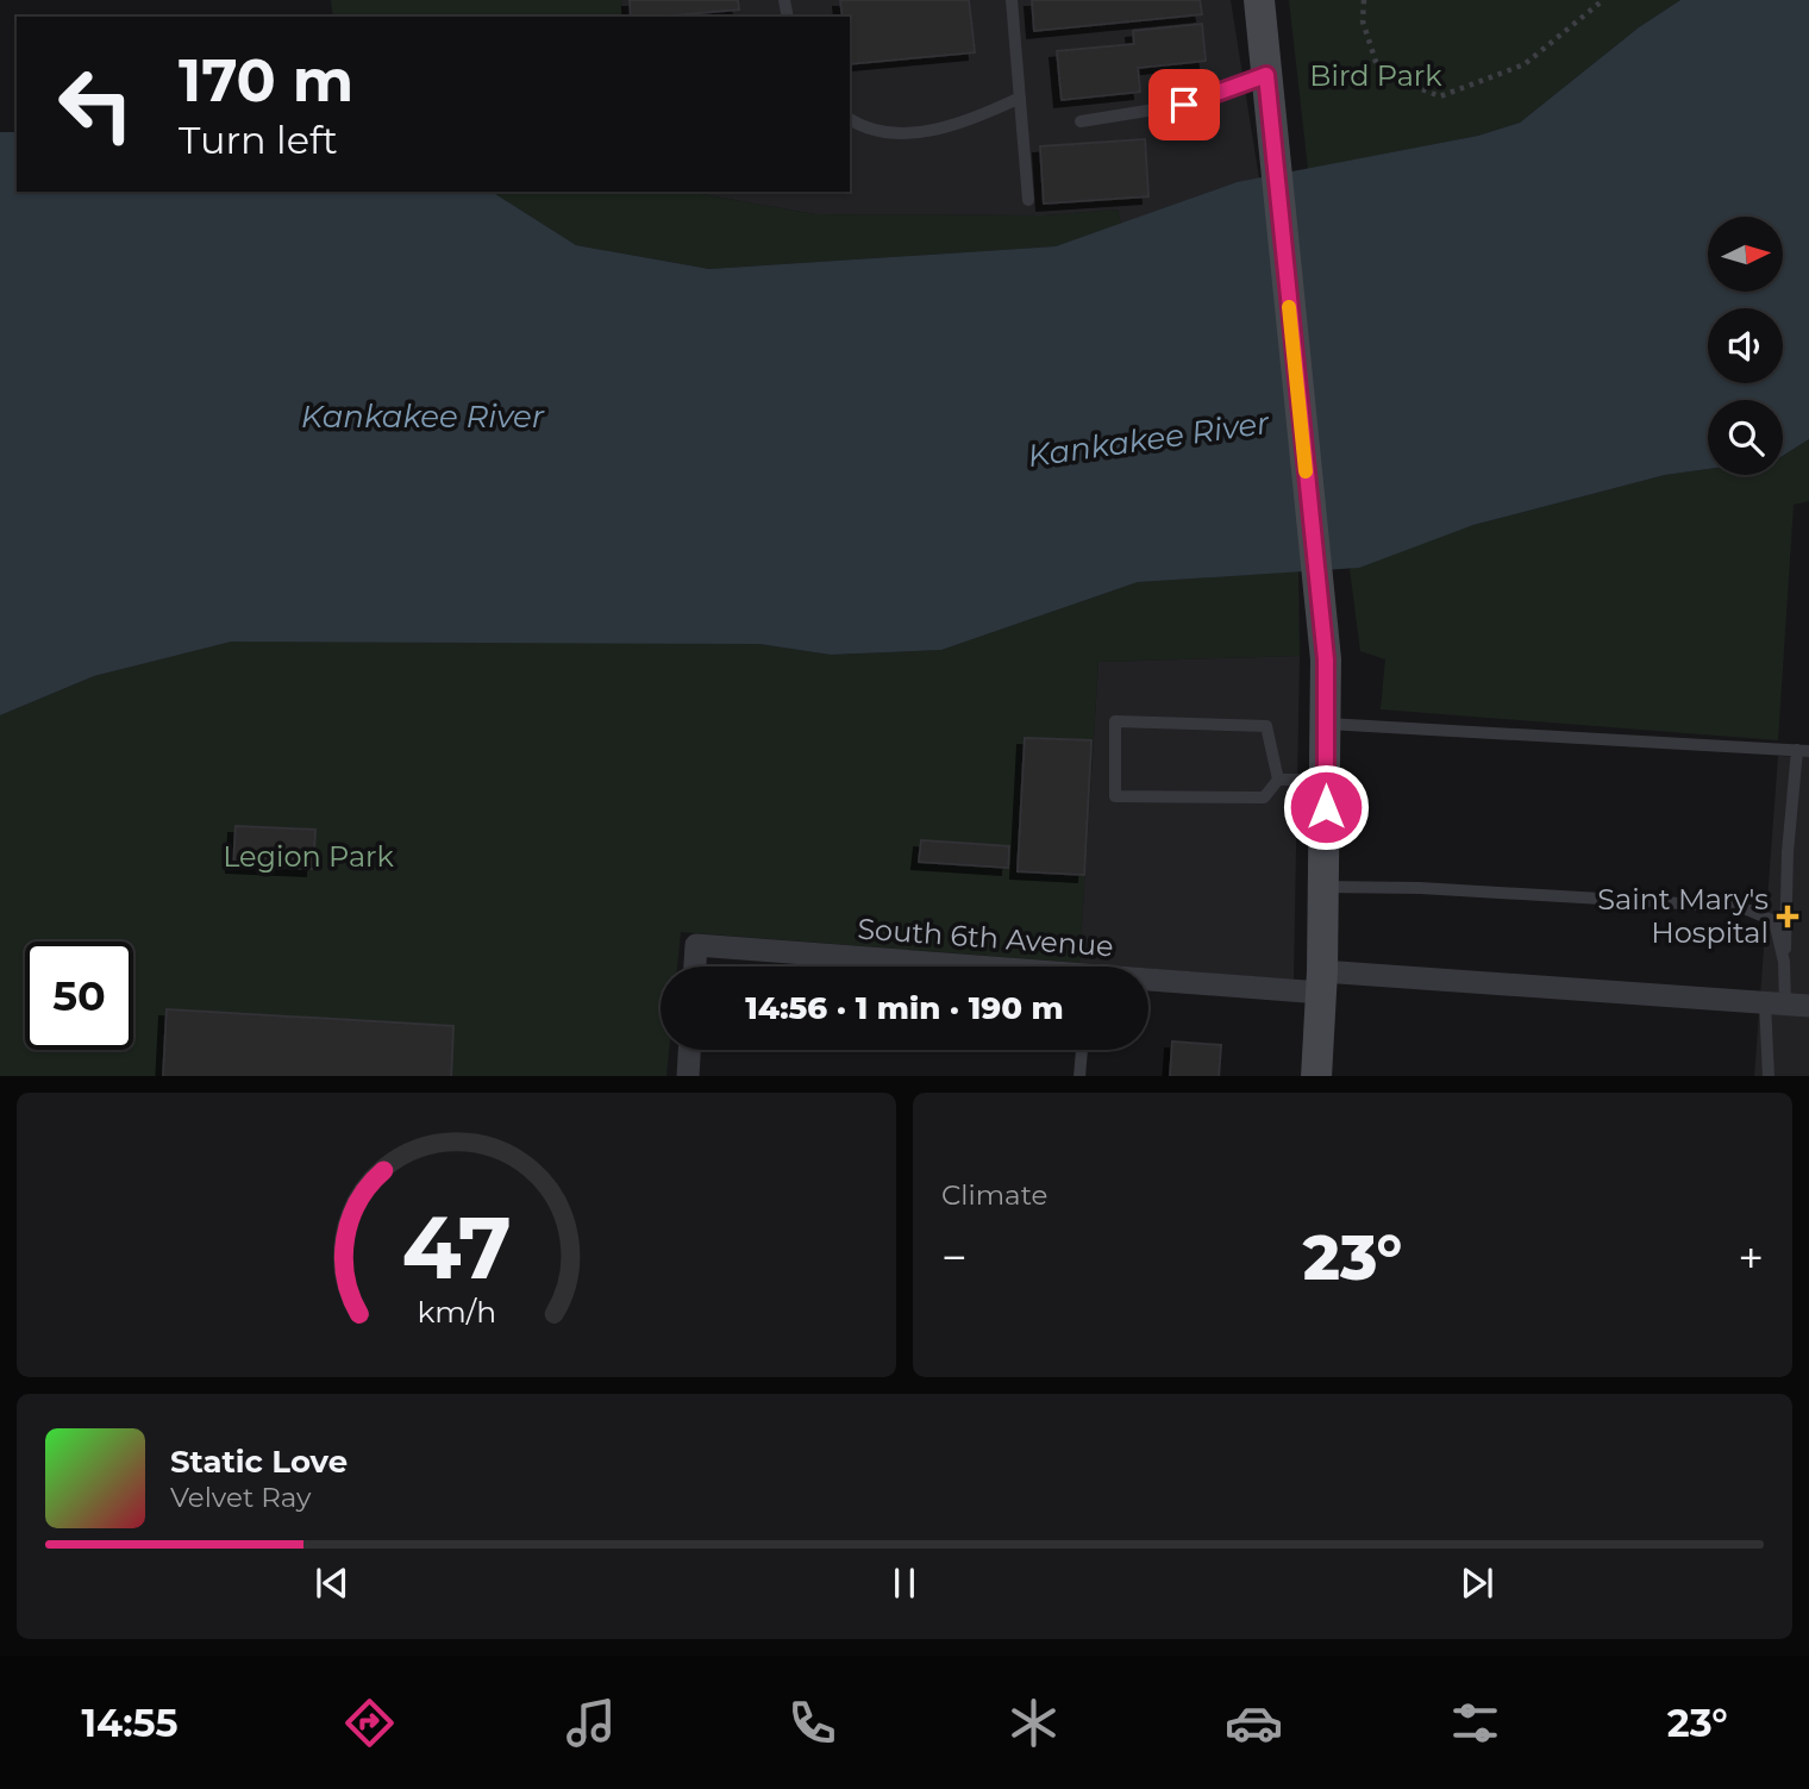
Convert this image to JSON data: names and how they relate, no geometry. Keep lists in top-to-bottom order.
{
  "streets": {
    "street": ["South 6th Avenue"]
  },
  "water": ["Kankakee River"],
  "parks": ["Bird Park", "Legion Park"],
  "places": {
    "health": ["Saint Mary's Hospital"]
  },
  "north": "right",
  "page": {
    "turn": ["170 m", "Turn left"],
    "limit": "50",
    "trip": "14:56 · 1 min · 190 m",
    "tile": "Climate",
    "heat": ["−", "23°", "+"],
    "song": ["Static Love", "Velvet Ray"],
    "tabs": ["14:55", "23°"],
    "gauge": ["47", "km/h"]
  }
}
